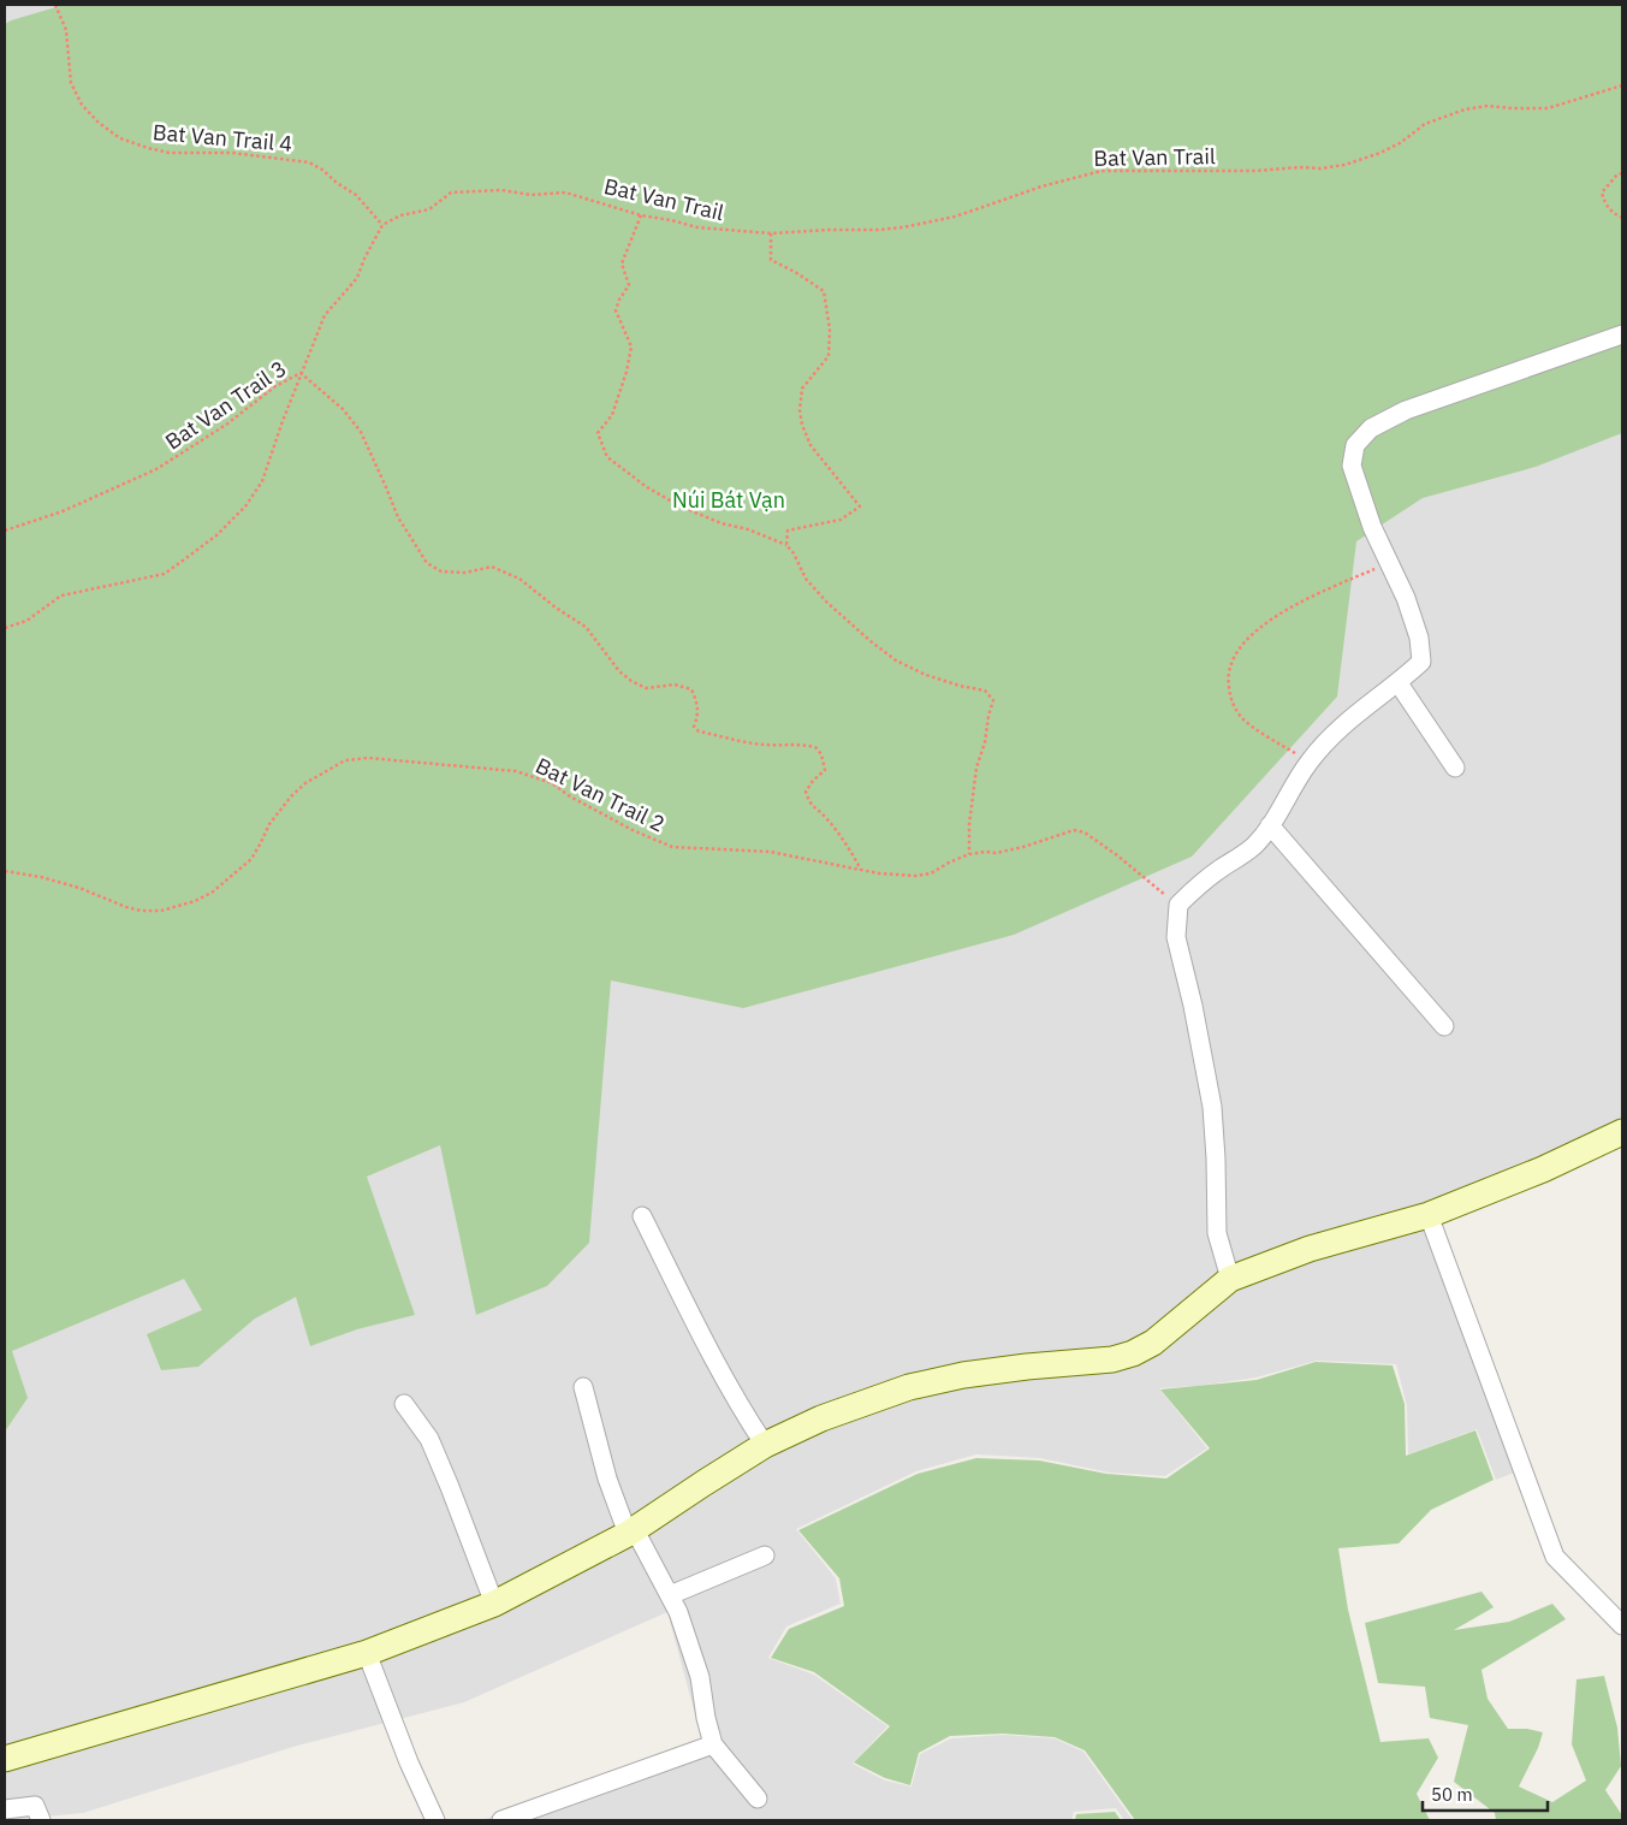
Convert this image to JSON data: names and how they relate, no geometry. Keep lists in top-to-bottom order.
{
  "streets": {
    "path": [
      "Bat Van Trail 4",
      "Bat Van Trail",
      "Bat Van Trail 3",
      "Bat Van Trail 2"
    ]
  },
  "crossings": [
    ["Bat Van Trail 4", "Bat Van Trail"],
    ["Bat Van Trail 3", "Bat Van Trail 2"]
  ],
  "parks": ["Núi Bát Vạn"],
  "scale_bar": "50 m"
}
